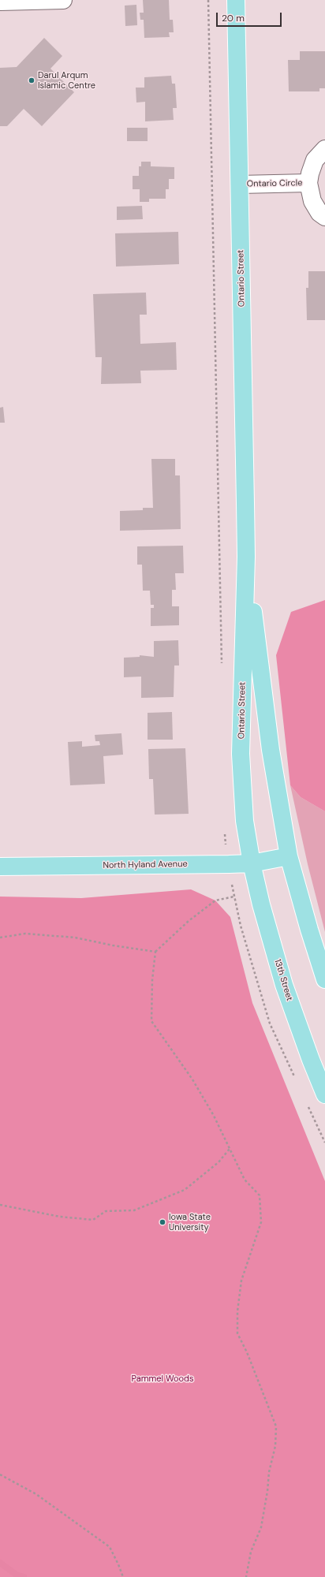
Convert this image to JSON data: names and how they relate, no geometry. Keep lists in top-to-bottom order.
{
  "streets": {
    "main road": ["Ontario Street", "North Hyland Avenue", "13th Street"],
    "street": ["Ontario Circle"]
  },
  "crossings": [
    ["Ontario Circle", "Ontario Street"],
    ["Ontario Street", "North Hyland Avenue"],
    ["Ontario Street", "13th Street"],
    ["North Hyland Avenue", "13th Street"]
  ],
  "parks": ["Pammel Woods"],
  "places": ["Darul Arqum Islamic Centre", "Iowa State University"],
  "scale_bar": "20 m"
}
